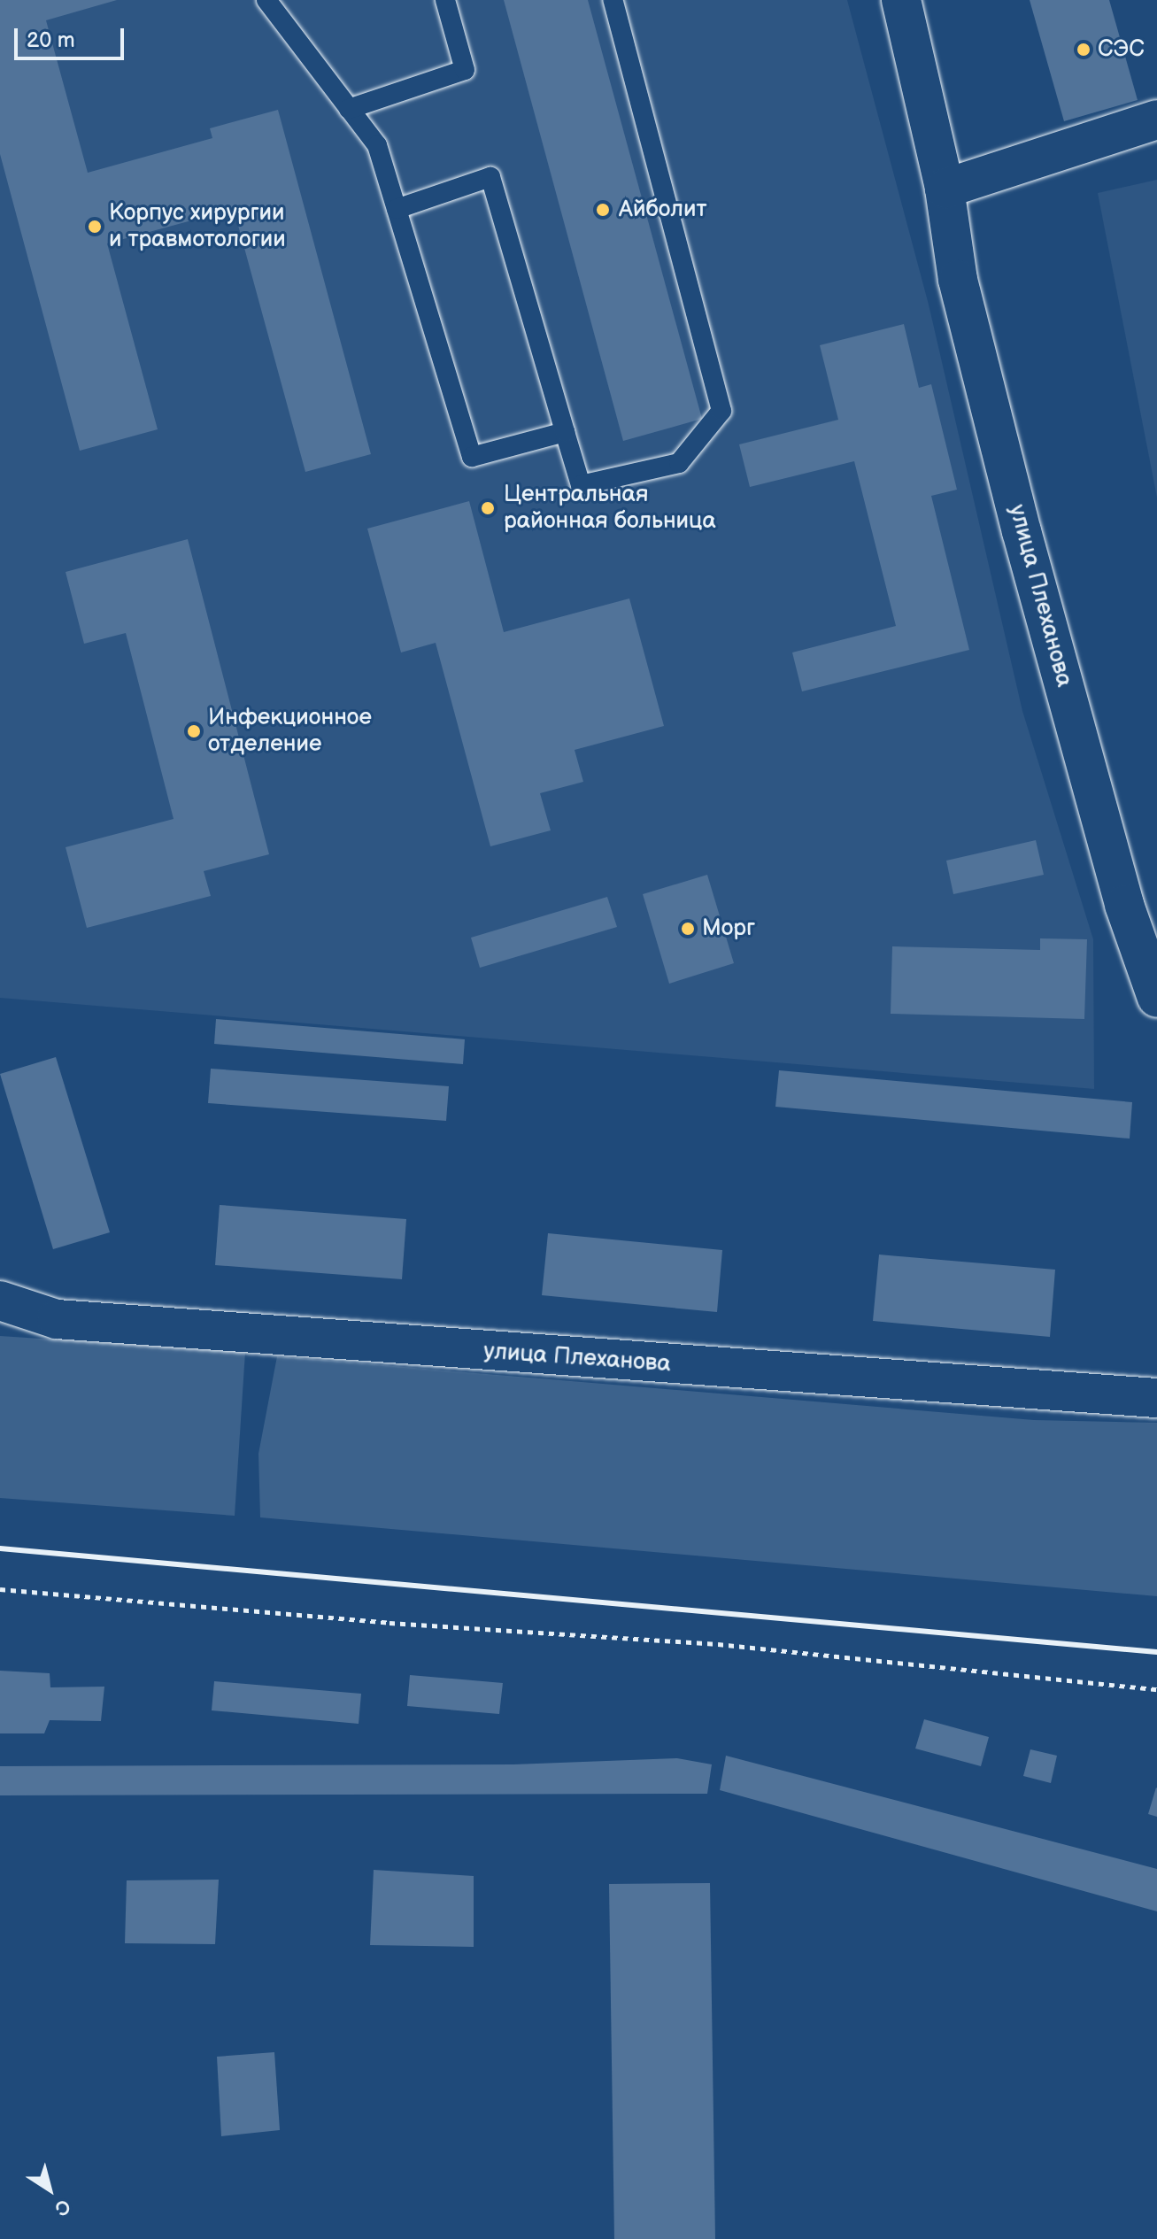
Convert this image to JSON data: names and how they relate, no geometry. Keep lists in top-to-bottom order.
{
  "streets": {
    "street": ["улица Плеханова"]
  },
  "places": [
    "СЭС",
    "Айболит",
    "Корпус хирургии и травмотологии",
    "Центральная районная больница",
    "Инфекционное отделение",
    "Морг"
  ],
  "scale_bar": "20 m",
  "north": "bottom right"
}
